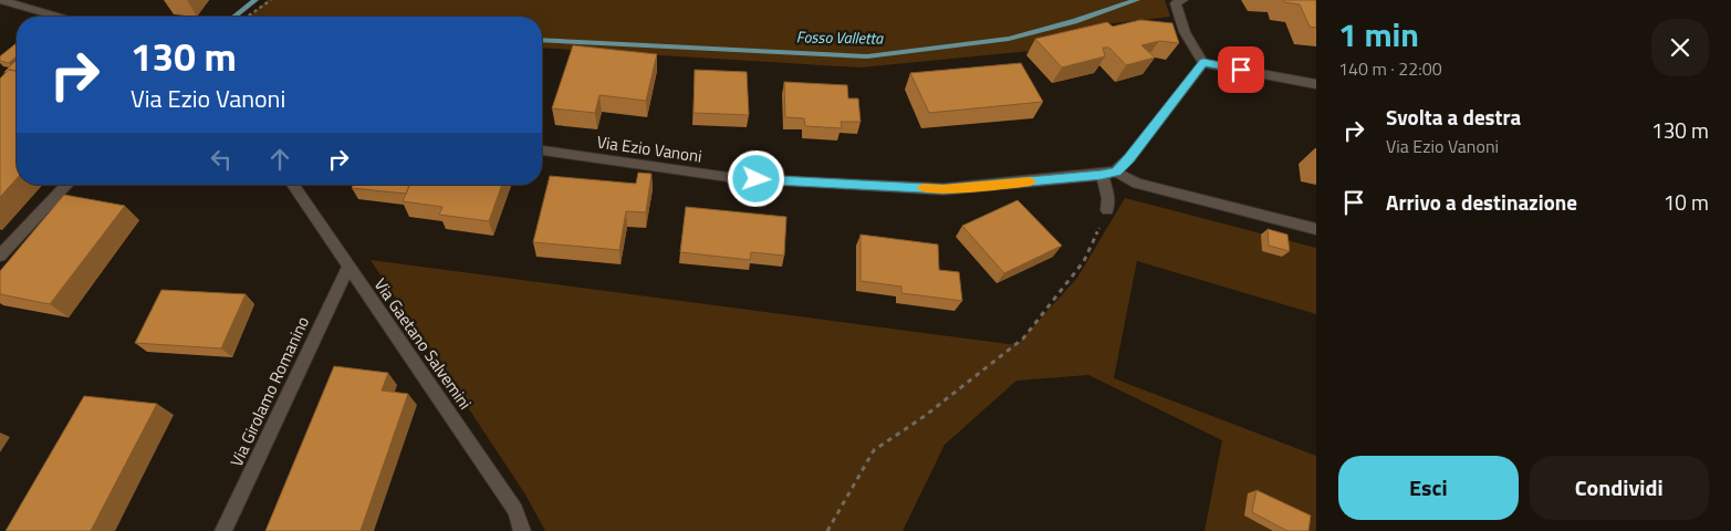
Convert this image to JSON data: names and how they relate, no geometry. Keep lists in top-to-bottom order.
{
  "streets": {
    "street": ["Via Ezio Vanoni", "Via Gaetano Salvemini", "Via Girolamo Romanino"]
  },
  "crossings": [
    ["Via Gaetano Salvemini", "Via Girolamo Romanino"]
  ],
  "water": ["Fosso Valletta"],
  "page": {
    "heading": ["1 min", "140 m · 22:00"],
    "turn": ["130 m", "Via Ezio Vanoni"],
    "list": [
      {
        "name": "Svolta a destra",
        "note": "Via Ezio Vanoni",
        "value": "130 m"
      },
      {
        "name": "Arrivo a destinazione",
        "value": "10 m"
      }
    ],
    "buttons": ["Esci", "Condividi"]
  }
}
